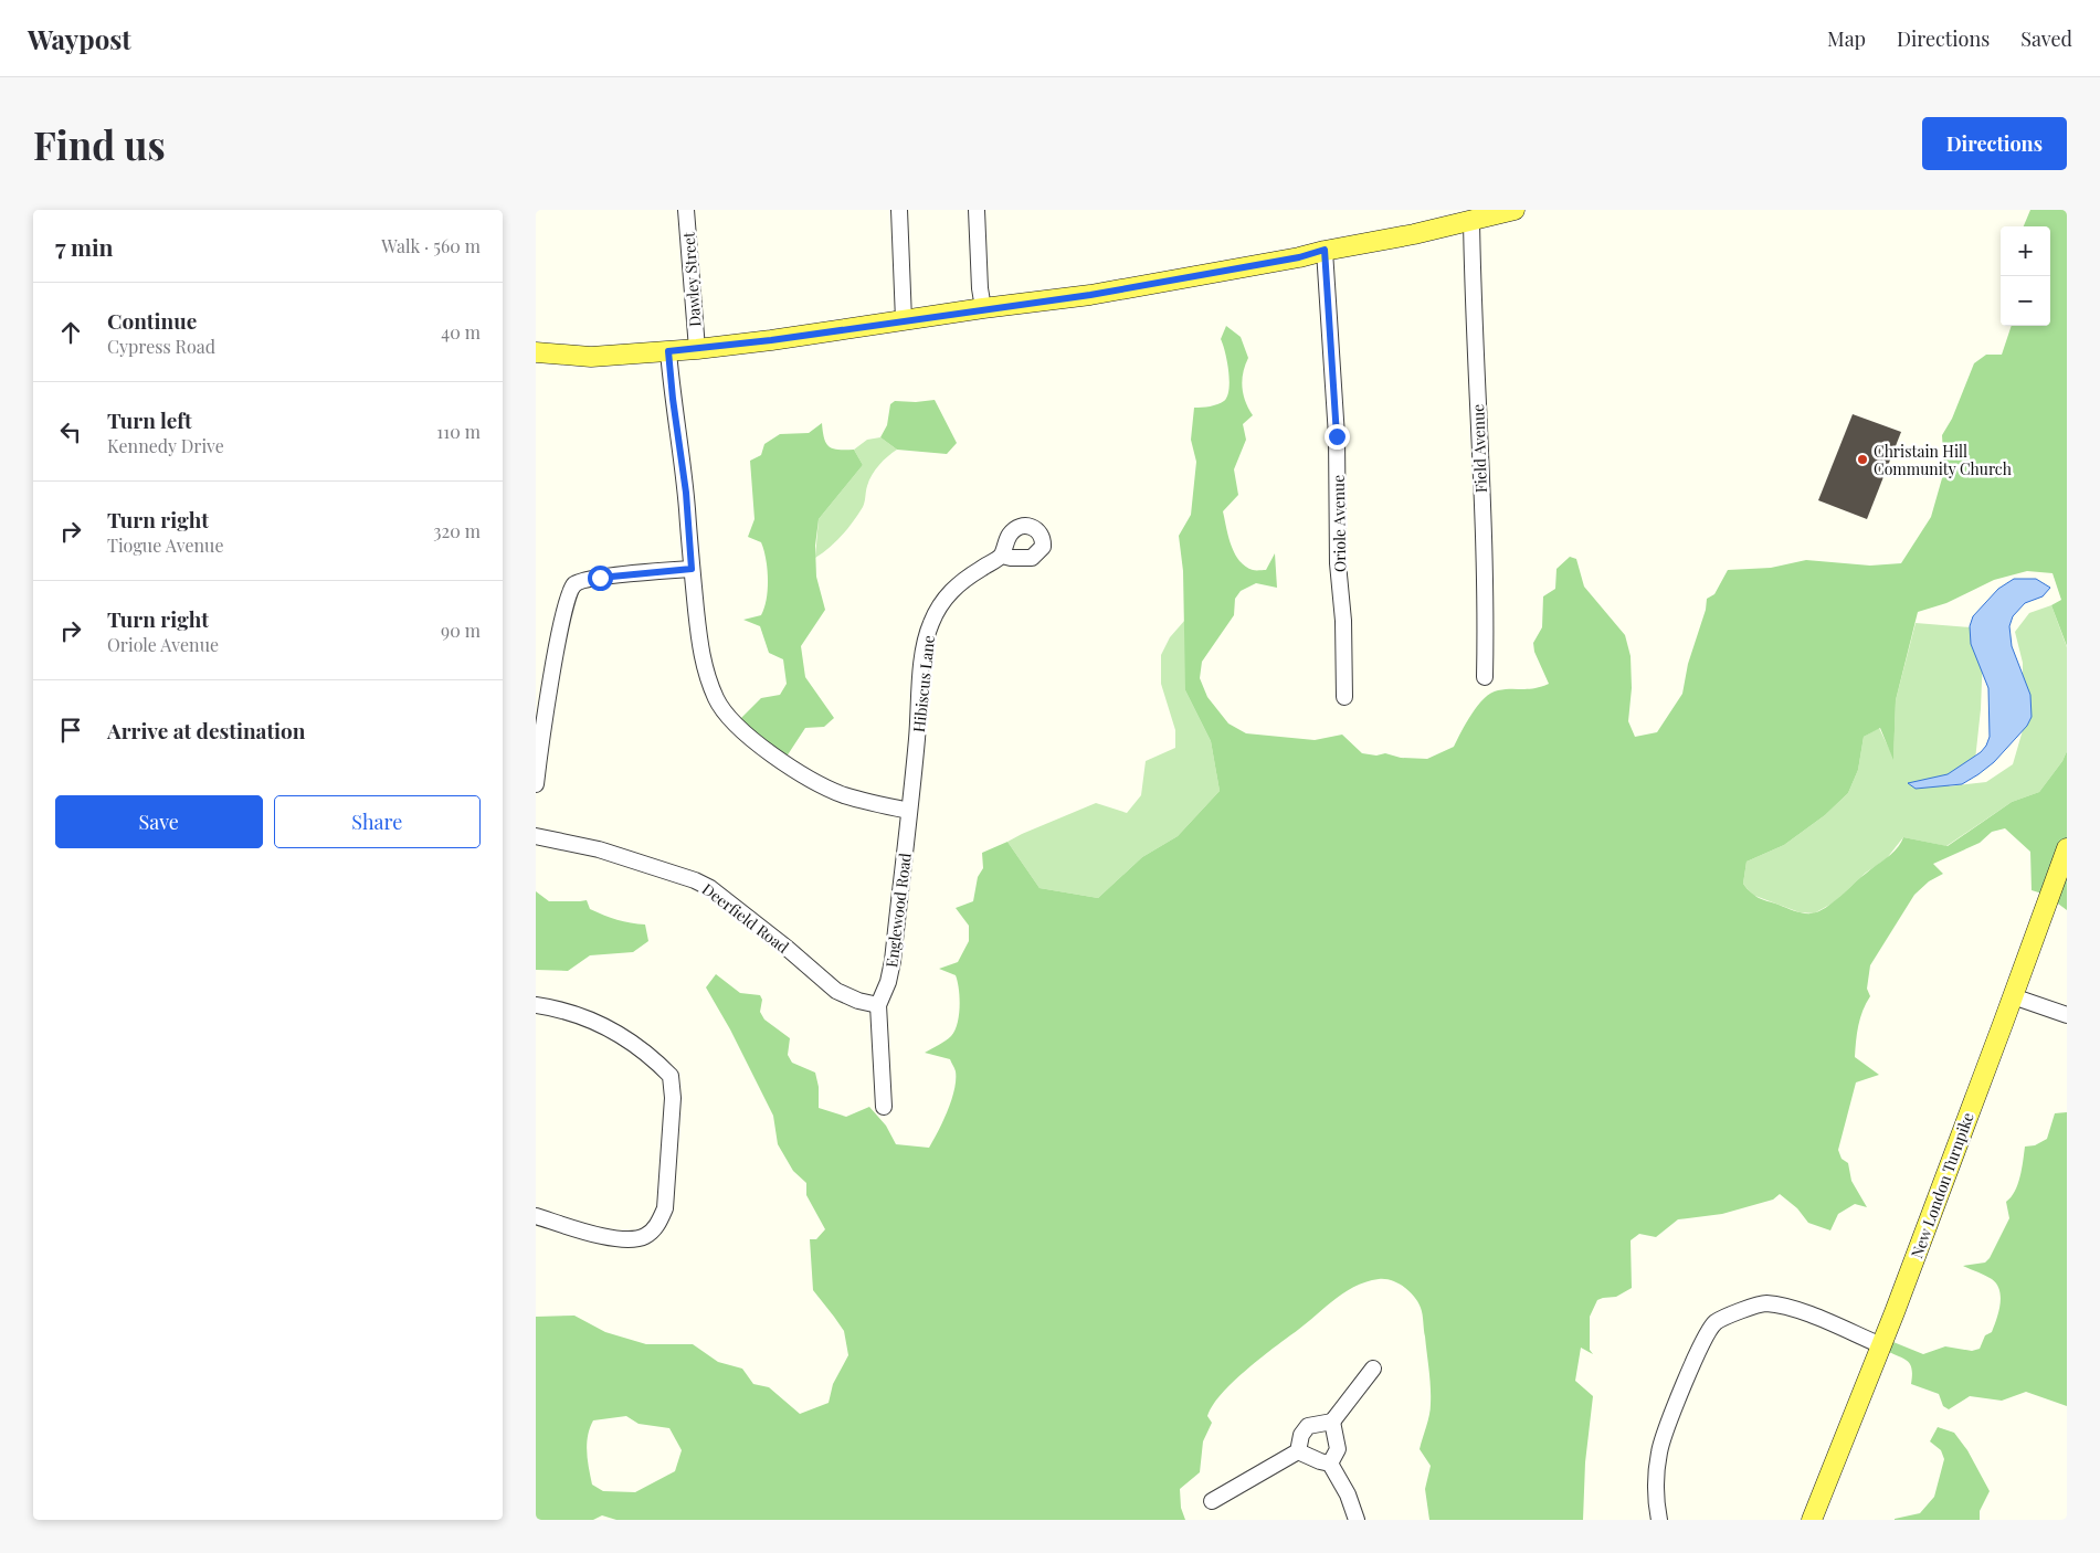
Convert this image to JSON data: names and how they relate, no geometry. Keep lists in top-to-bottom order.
{
  "streets": {
    "main road": ["New London Turnpike"],
    "street": [
      "Dawley Street",
      "Field Avenue",
      "Oriole Avenue",
      "Hibiscus Lane",
      "Englewood Road",
      "Deerfield Road"
    ]
  },
  "crossings": [
    ["Hibiscus Lane", "Englewood Road"],
    ["Englewood Road", "Deerfield Road"]
  ],
  "places": ["Christain Hill Community Church"],
  "page": {
    "header": "Waypost",
    "nav": ["Map", "Directions", "Saved"],
    "buttons": [
      "Directions",
      ["Save", "Share"]
    ],
    "title": "Find us",
    "heading": ["7 min", "Walk · 560 m"],
    "map_buttons": ["+", "−"],
    "list": [
      ["Continue", "Cypress Road", "40 m"],
      ["Turn left", "Kennedy Drive", "110 m"],
      ["Turn right", "Tiogue Avenue", "320 m"],
      ["Turn right", "Oriole Avenue", "90 m"],
      "Arrive at destination"
    ]
  }
}
